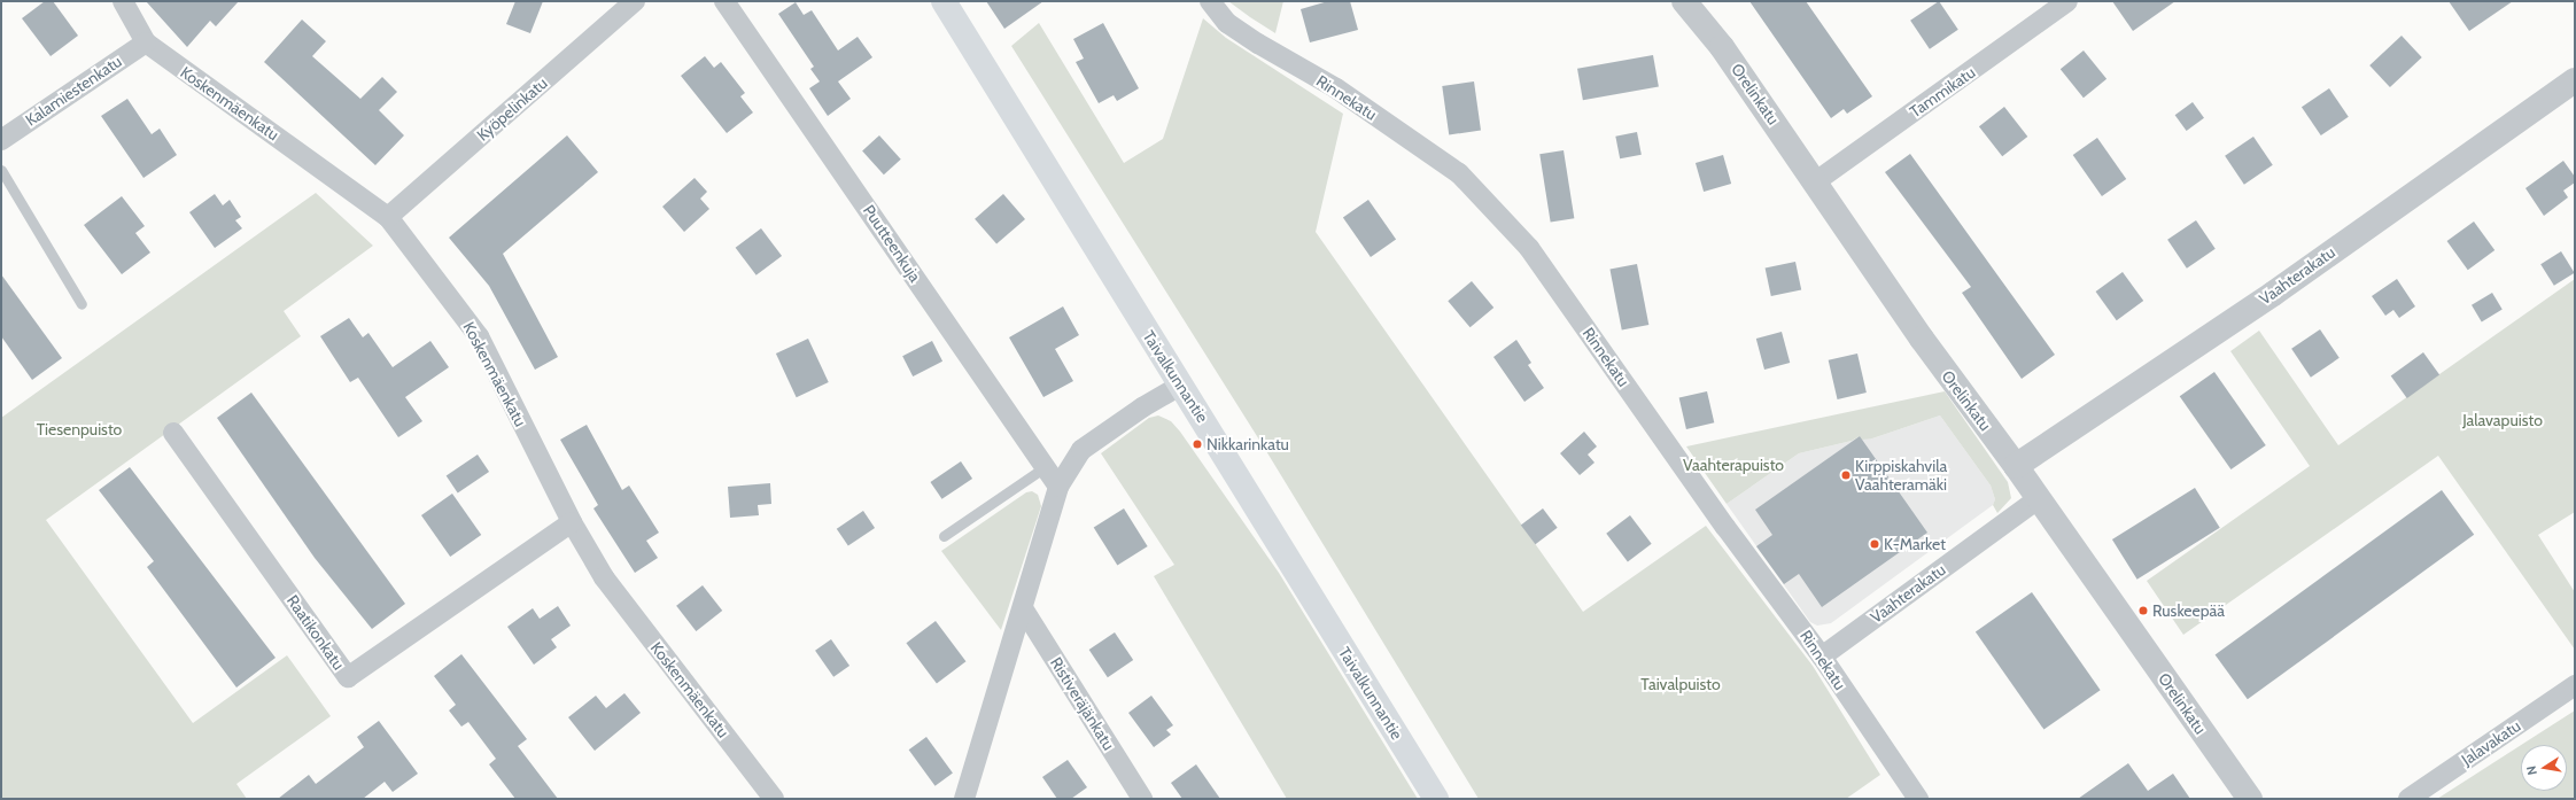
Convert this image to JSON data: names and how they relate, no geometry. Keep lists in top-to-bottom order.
{
  "streets": {
    "main road": ["Taivalkunnantie"],
    "street": [
      "Kalamiestenkatu",
      "Tammikatu",
      "Orelinkatu",
      "Rinnekatu",
      "Koskenmäenkatu",
      "Kyöpelinkatu",
      "Puutteenkuja",
      "Vaahterakatu",
      "Raatikonkatu",
      "Ristiveräjänkatu",
      "Jalavakatu"
    ]
  },
  "crossings": [
    ["Kalamiestenkatu", "Koskenmäenkatu"],
    ["Tammikatu", "Orelinkatu"],
    ["Orelinkatu", "Vaahterakatu"],
    ["Rinnekatu", "Vaahterakatu"],
    ["Koskenmäenkatu", "Kyöpelinkatu"],
    ["Koskenmäenkatu", "Raatikonkatu"]
  ],
  "parks": [
    "Jalavapuisto",
    "Tiesenpuisto",
    "Vaahterapuisto",
    "Taivalpuisto"
  ],
  "places": [
    "Nikkarinkatu",
    "Kirppiskahvila Vaahteramäki",
    "K-Market",
    "Ruskeepää"
  ],
  "north": "left"
}
